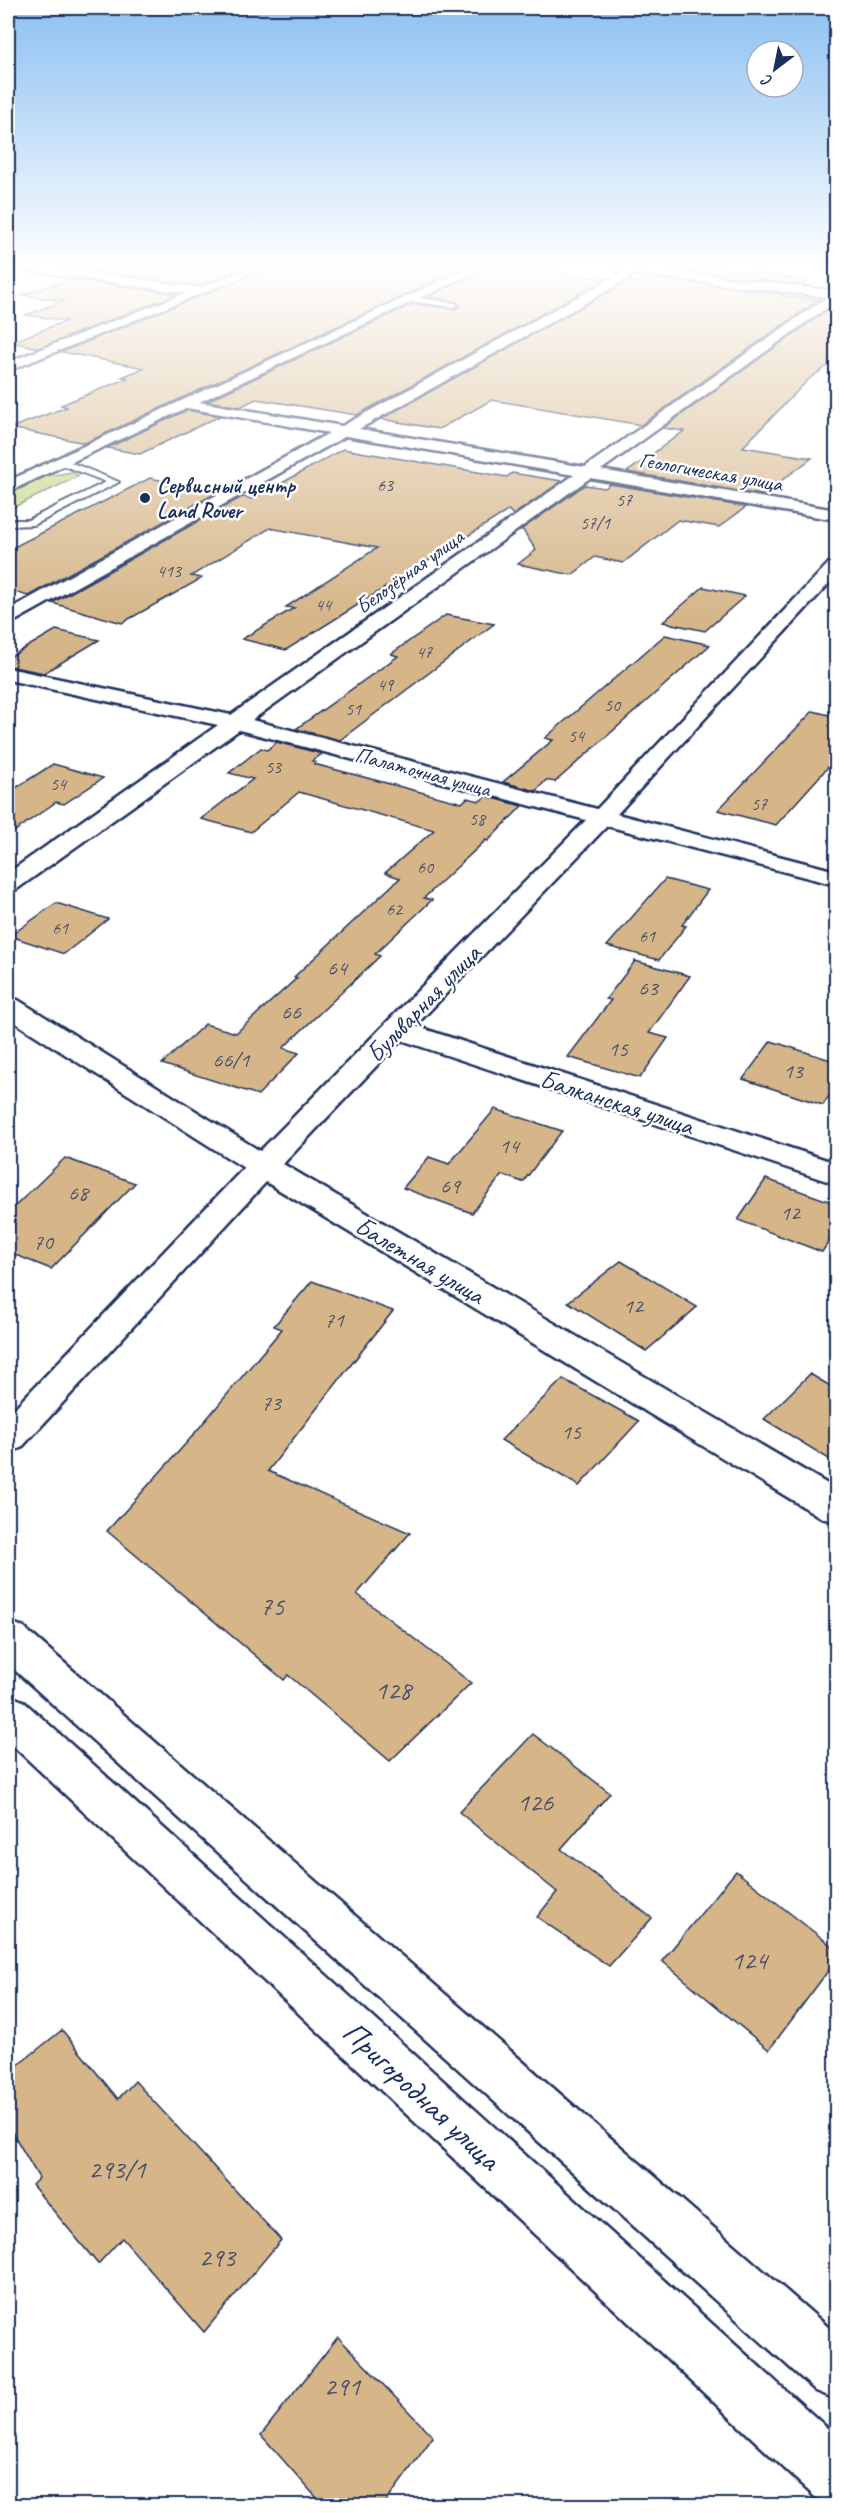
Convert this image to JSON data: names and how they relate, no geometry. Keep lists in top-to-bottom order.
{
  "streets": {
    "street": [
      "Геологическая улица",
      "Белозёрная улица",
      "Палаточная улица",
      "Бульварная улица",
      "Балканская улица",
      "Балетная улица",
      "Пригородная улица"
    ]
  },
  "crossings": [
    ["Геологическая улица", "Белозёрная улица"],
    ["Белозёрная улица", "Палаточная улица"],
    ["Палаточная улица", "Бульварная улица"],
    ["Бульварная улица", "Балканская улица"],
    ["Бульварная улица", "Балетная улица"]
  ],
  "places": ["Сервисный центр Land Rover"],
  "house_numbers": [
    "63",
    "57",
    "57/1",
    "413",
    "44",
    "47",
    "49",
    "50",
    "51",
    "54",
    "53",
    "54",
    "57",
    "58",
    "60",
    "62",
    "61",
    "61",
    "64",
    "63",
    "66",
    "15",
    "66/1",
    "13",
    "14",
    "69",
    "68",
    "12",
    "70",
    "12",
    "71",
    "73",
    "15",
    "75",
    "128",
    "126",
    "124",
    "293/1",
    "293",
    "291"
  ],
  "north": "bottom left"
}
